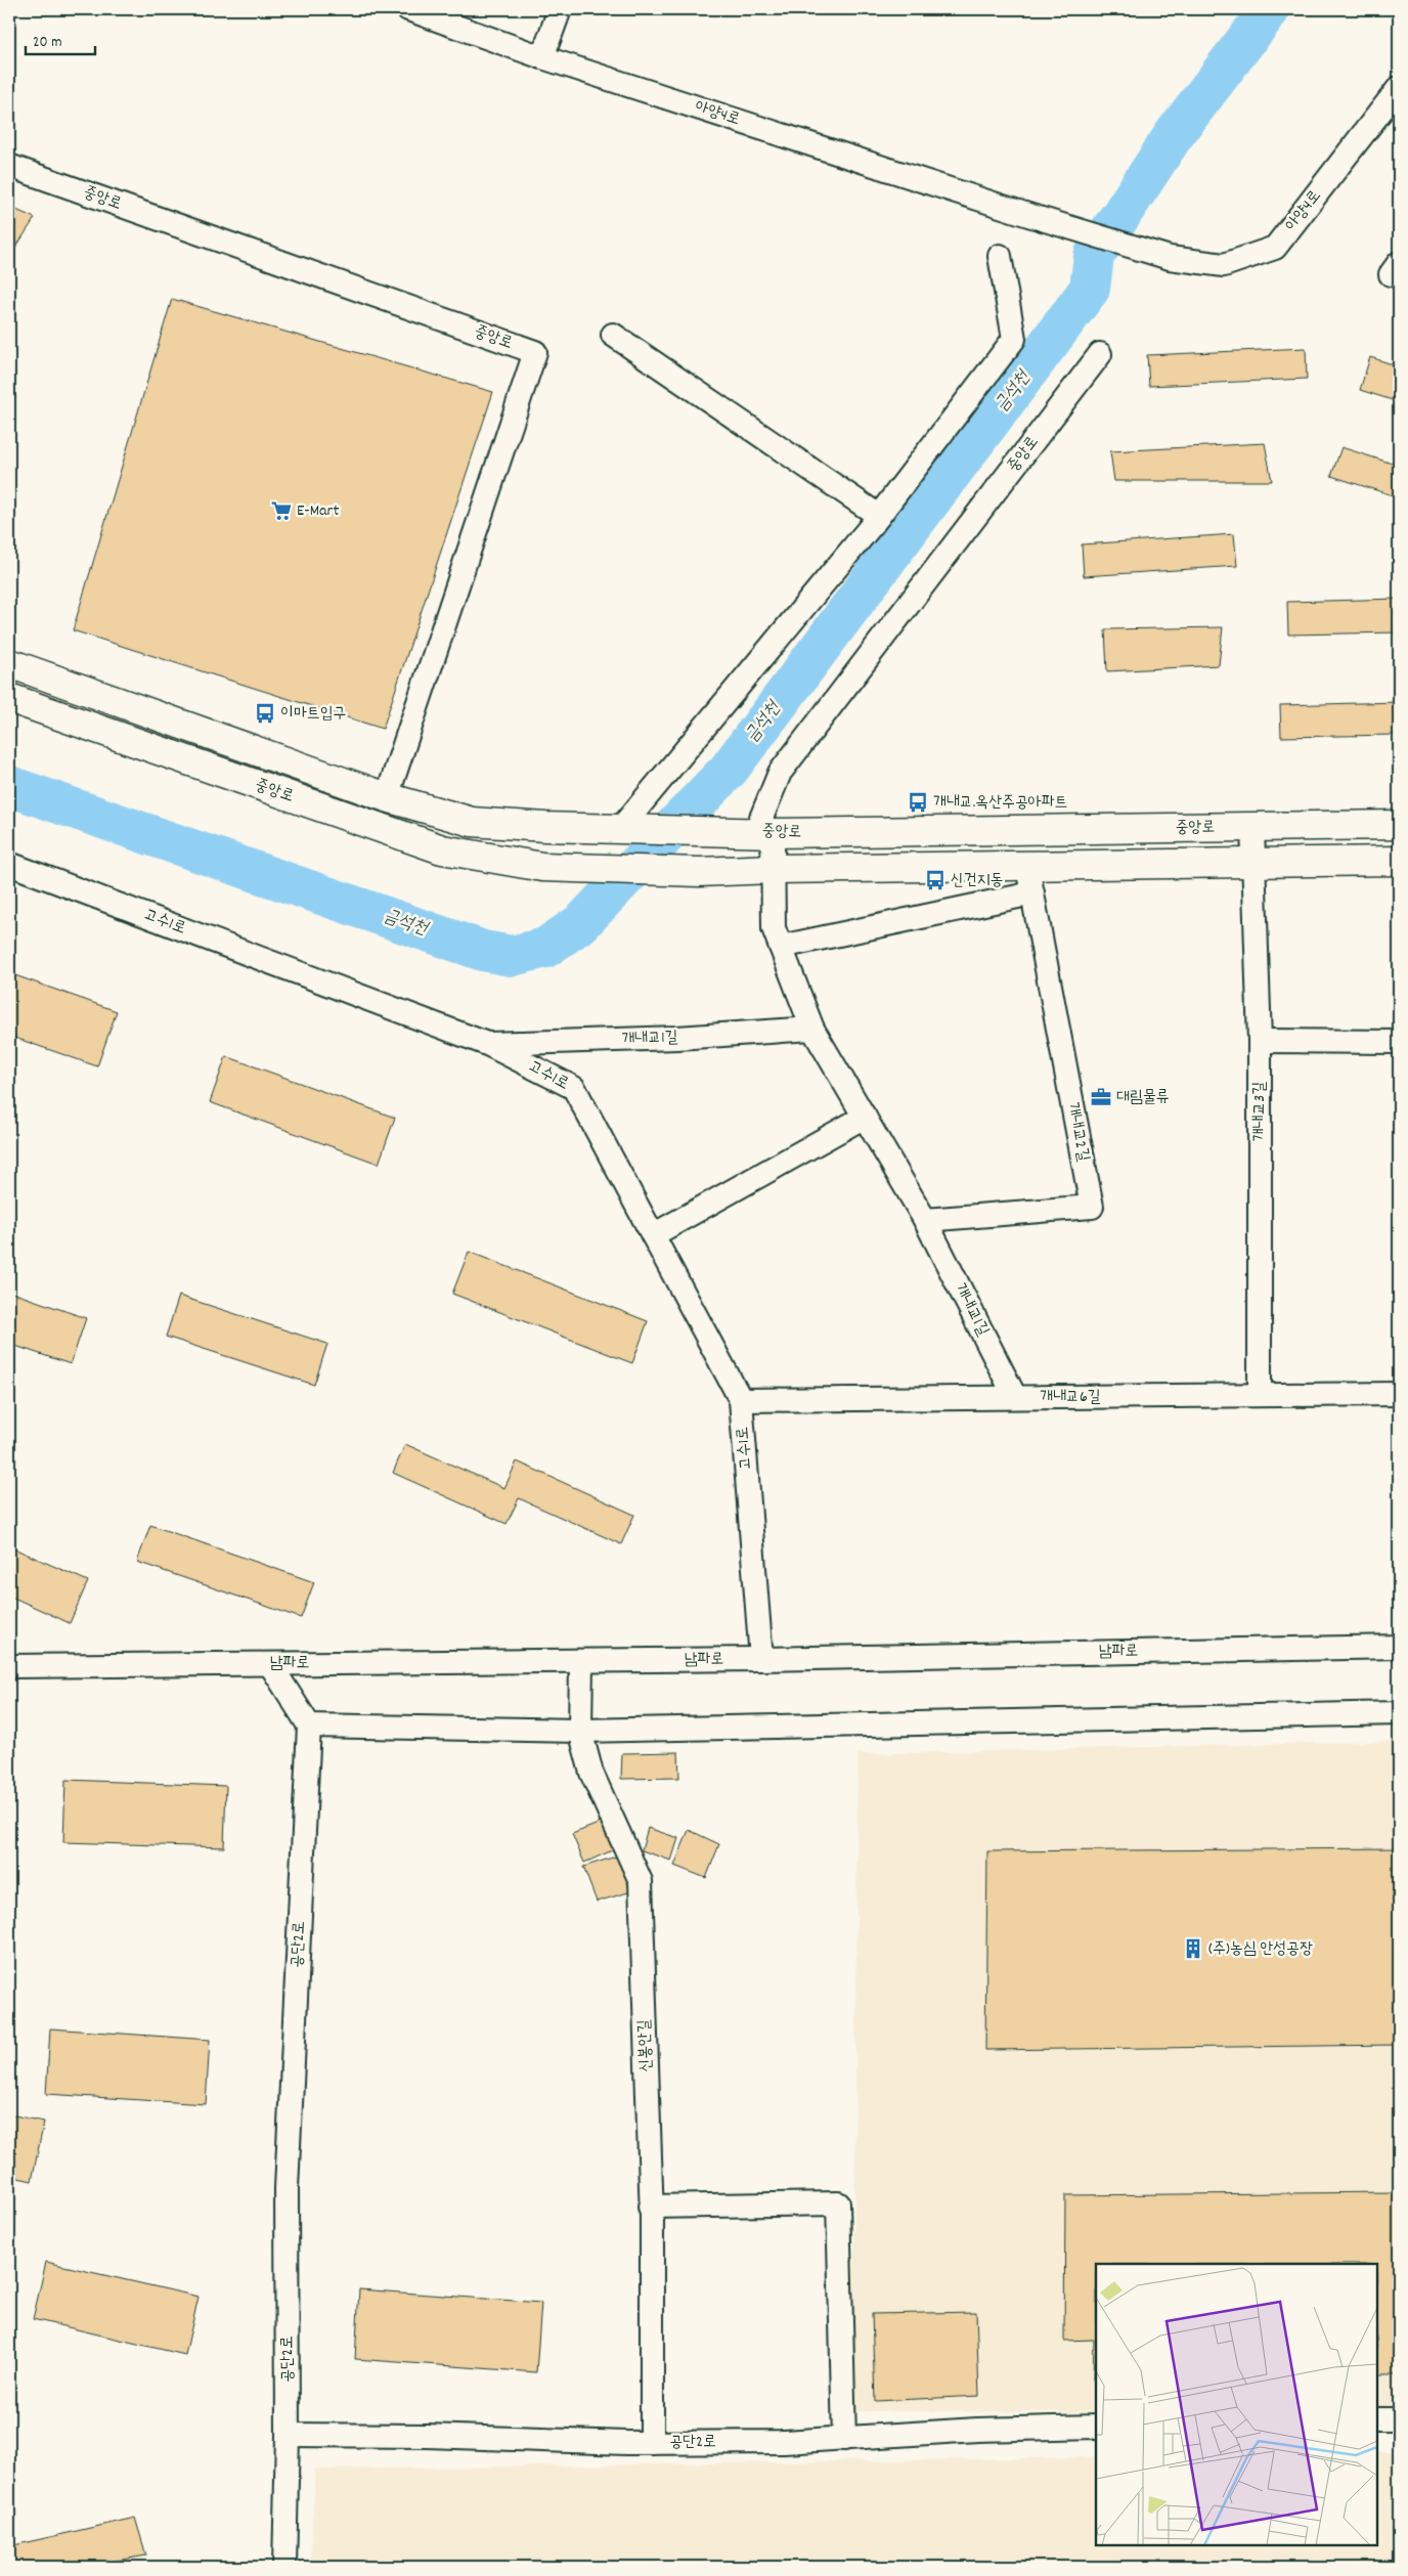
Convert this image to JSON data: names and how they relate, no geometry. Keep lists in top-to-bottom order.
{
  "streets": {
    "main road": ["중앙로"],
    "street": [
      "아양4로",
      "고수1로",
      "개내교1길",
      "개내교3길",
      "개내교2길",
      "개내교6길",
      "남파로",
      "공단2로",
      "신봉안길"
    ]
  },
  "crossings": [
    ["중앙로", "개내교1길"],
    ["중앙로", "개내교3길"],
    ["고수1로", "개내교1길"],
    ["고수1로", "개내교6길"],
    ["고수1로", "남파로"],
    ["개내교1길", "개내교2길"],
    ["개내교1길", "개내교6길"],
    ["개내교3길", "개내교6길"],
    ["남파로", "신봉안길"],
    ["공단2로", "신봉안길"]
  ],
  "water": ["금석천"],
  "places": {
    "supermarket": ["E-Mart"],
    "bus stop": ["이마트입구", "개내교.옥산주공아파트", "신건지동"],
    "office": ["대림물류"],
    "building": ["(주)농심 안성공장"]
  },
  "scale_bar": "20 m"
}
